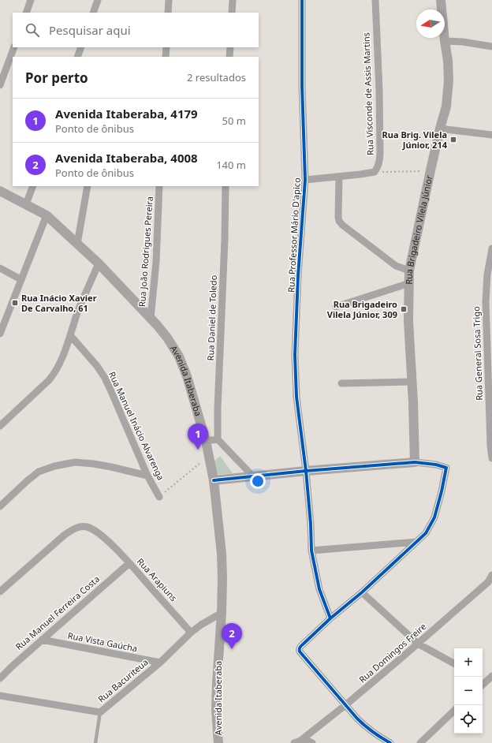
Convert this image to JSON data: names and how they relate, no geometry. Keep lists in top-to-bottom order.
{
  "streets": {
    "street": [
      "Rua Visconde de Assis Martins",
      "Rua Brigadeiro Vilela Júnior",
      "Rua Professor Mário D'apico",
      "Rua João Rodrigues Pereira",
      "Rua Daniel de Toledo",
      "Rua General Sosa Trigo",
      "Avenida Itaberaba",
      "Rua Manuel Inácio Alvarenga",
      "Rua Arapiuns",
      "Rua Manuel Ferreira Costa",
      "Rua Vista Gaúcha",
      "Rua Domingos Freire",
      "Rua Bacuriteua"
    ]
  },
  "crossings": [
    ["Rua João Rodrigues Pereira", "Avenida Itaberaba"],
    ["Avenida Itaberaba", "Rua Bacuriteua"],
    ["Rua Arapiuns", "Rua Manuel Ferreira Costa"],
    ["Rua Arapiuns", "Rua Bacuriteua"],
    ["Rua Manuel Ferreira Costa", "Rua Vista Gaúcha"],
    ["Rua Vista Gaúcha", "Rua Bacuriteua"]
  ],
  "places": {
    "transit": ["Rua Brig. Vilela Júnior, 214", "Rua Inácio Xavier De Carvalho, 61", "Rua Brigadeiro Vilela Júnior, 309"]
  },
  "north": "left",
  "page": {
    "search": "Pesquisar aqui",
    "heading": ["Por perto", "2 resultados"],
    "list": [
      {
        "mark": "1",
        "name": "Avenida Itaberaba, 4179",
        "note": "Ponto de ônibus",
        "value": "50 m"
      },
      {
        "mark": "2",
        "name": "Avenida Itaberaba, 4008",
        "note": "Ponto de ônibus",
        "value": "140 m"
      }
    ],
    "pins": ["1", "2"],
    "map_buttons": ["+", "−"]
  }
}
